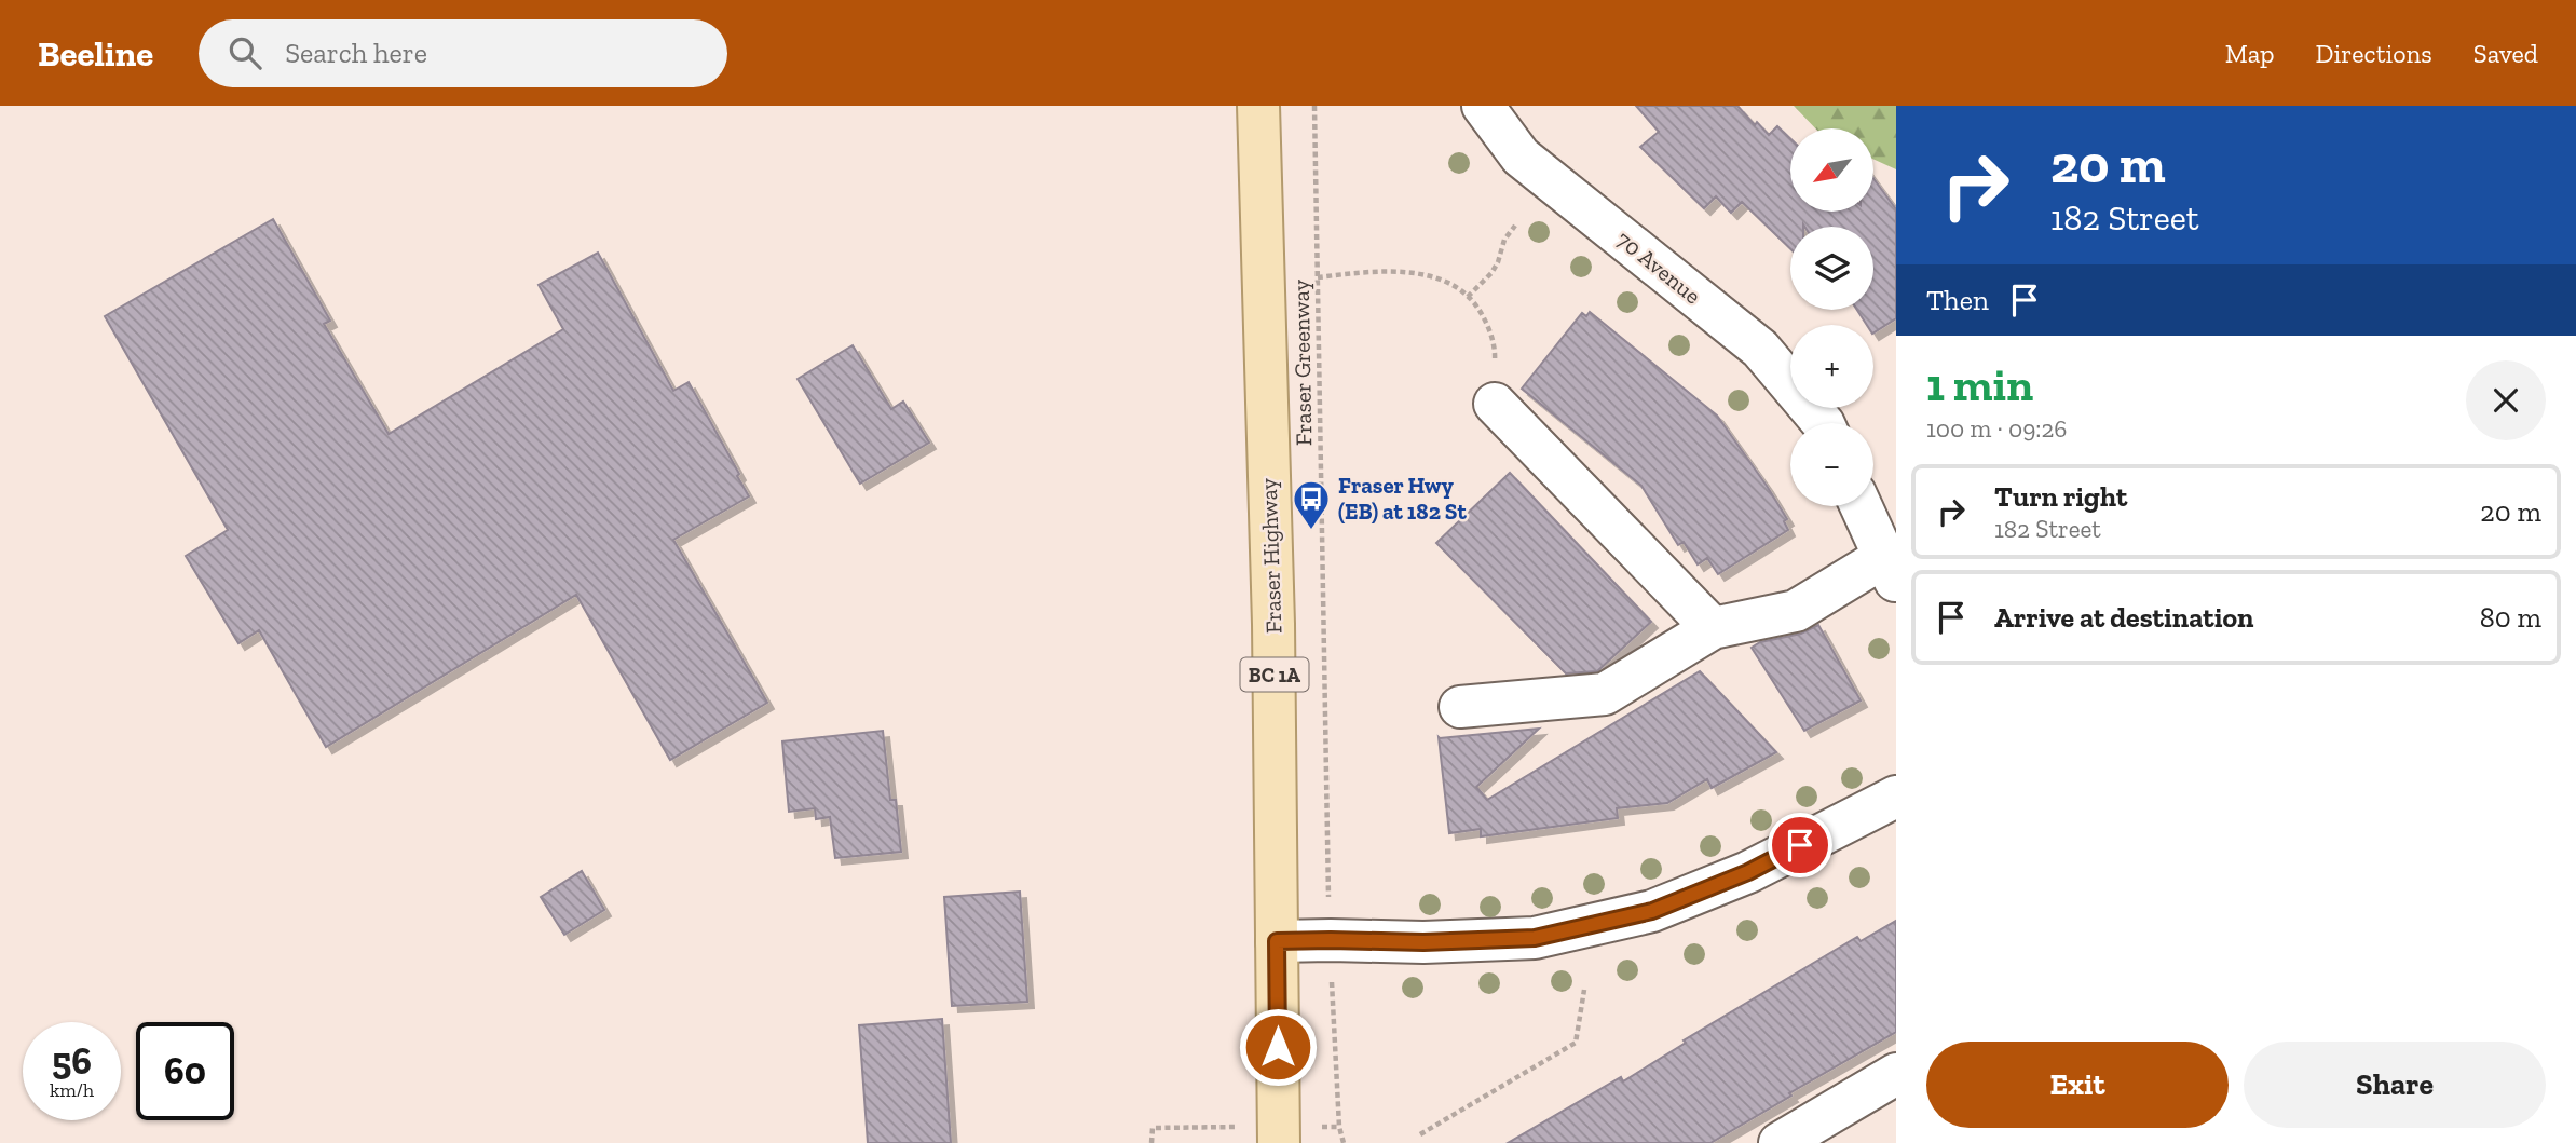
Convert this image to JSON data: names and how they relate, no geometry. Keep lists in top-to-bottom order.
{
  "streets": {
    "main road": ["Fraser Highway", "BC 1A"],
    "street": ["70 Avenue"],
    "path": ["Fraser Greenway"]
  },
  "places": {
    "bus stop": ["Fraser Hwy (EB) at 182 St"]
  },
  "north": "bottom left",
  "page": {
    "header": "Beeline",
    "search": "Search here",
    "nav": ["Map", "Directions", "Saved"],
    "turn": ["20 m", "182 Street"],
    "map_buttons": ["+", "−"],
    "then": "Then",
    "heading": ["1 min", "100 m · 09:26"],
    "list": [
      {
        "name": "Turn right",
        "note": "182 Street",
        "value": "20 m"
      },
      {
        "name": "Arrive at destination",
        "value": "80 m"
      }
    ],
    "speed": "56 km/h",
    "limit": "60",
    "buttons": ["Exit", "Share"]
  }
}
